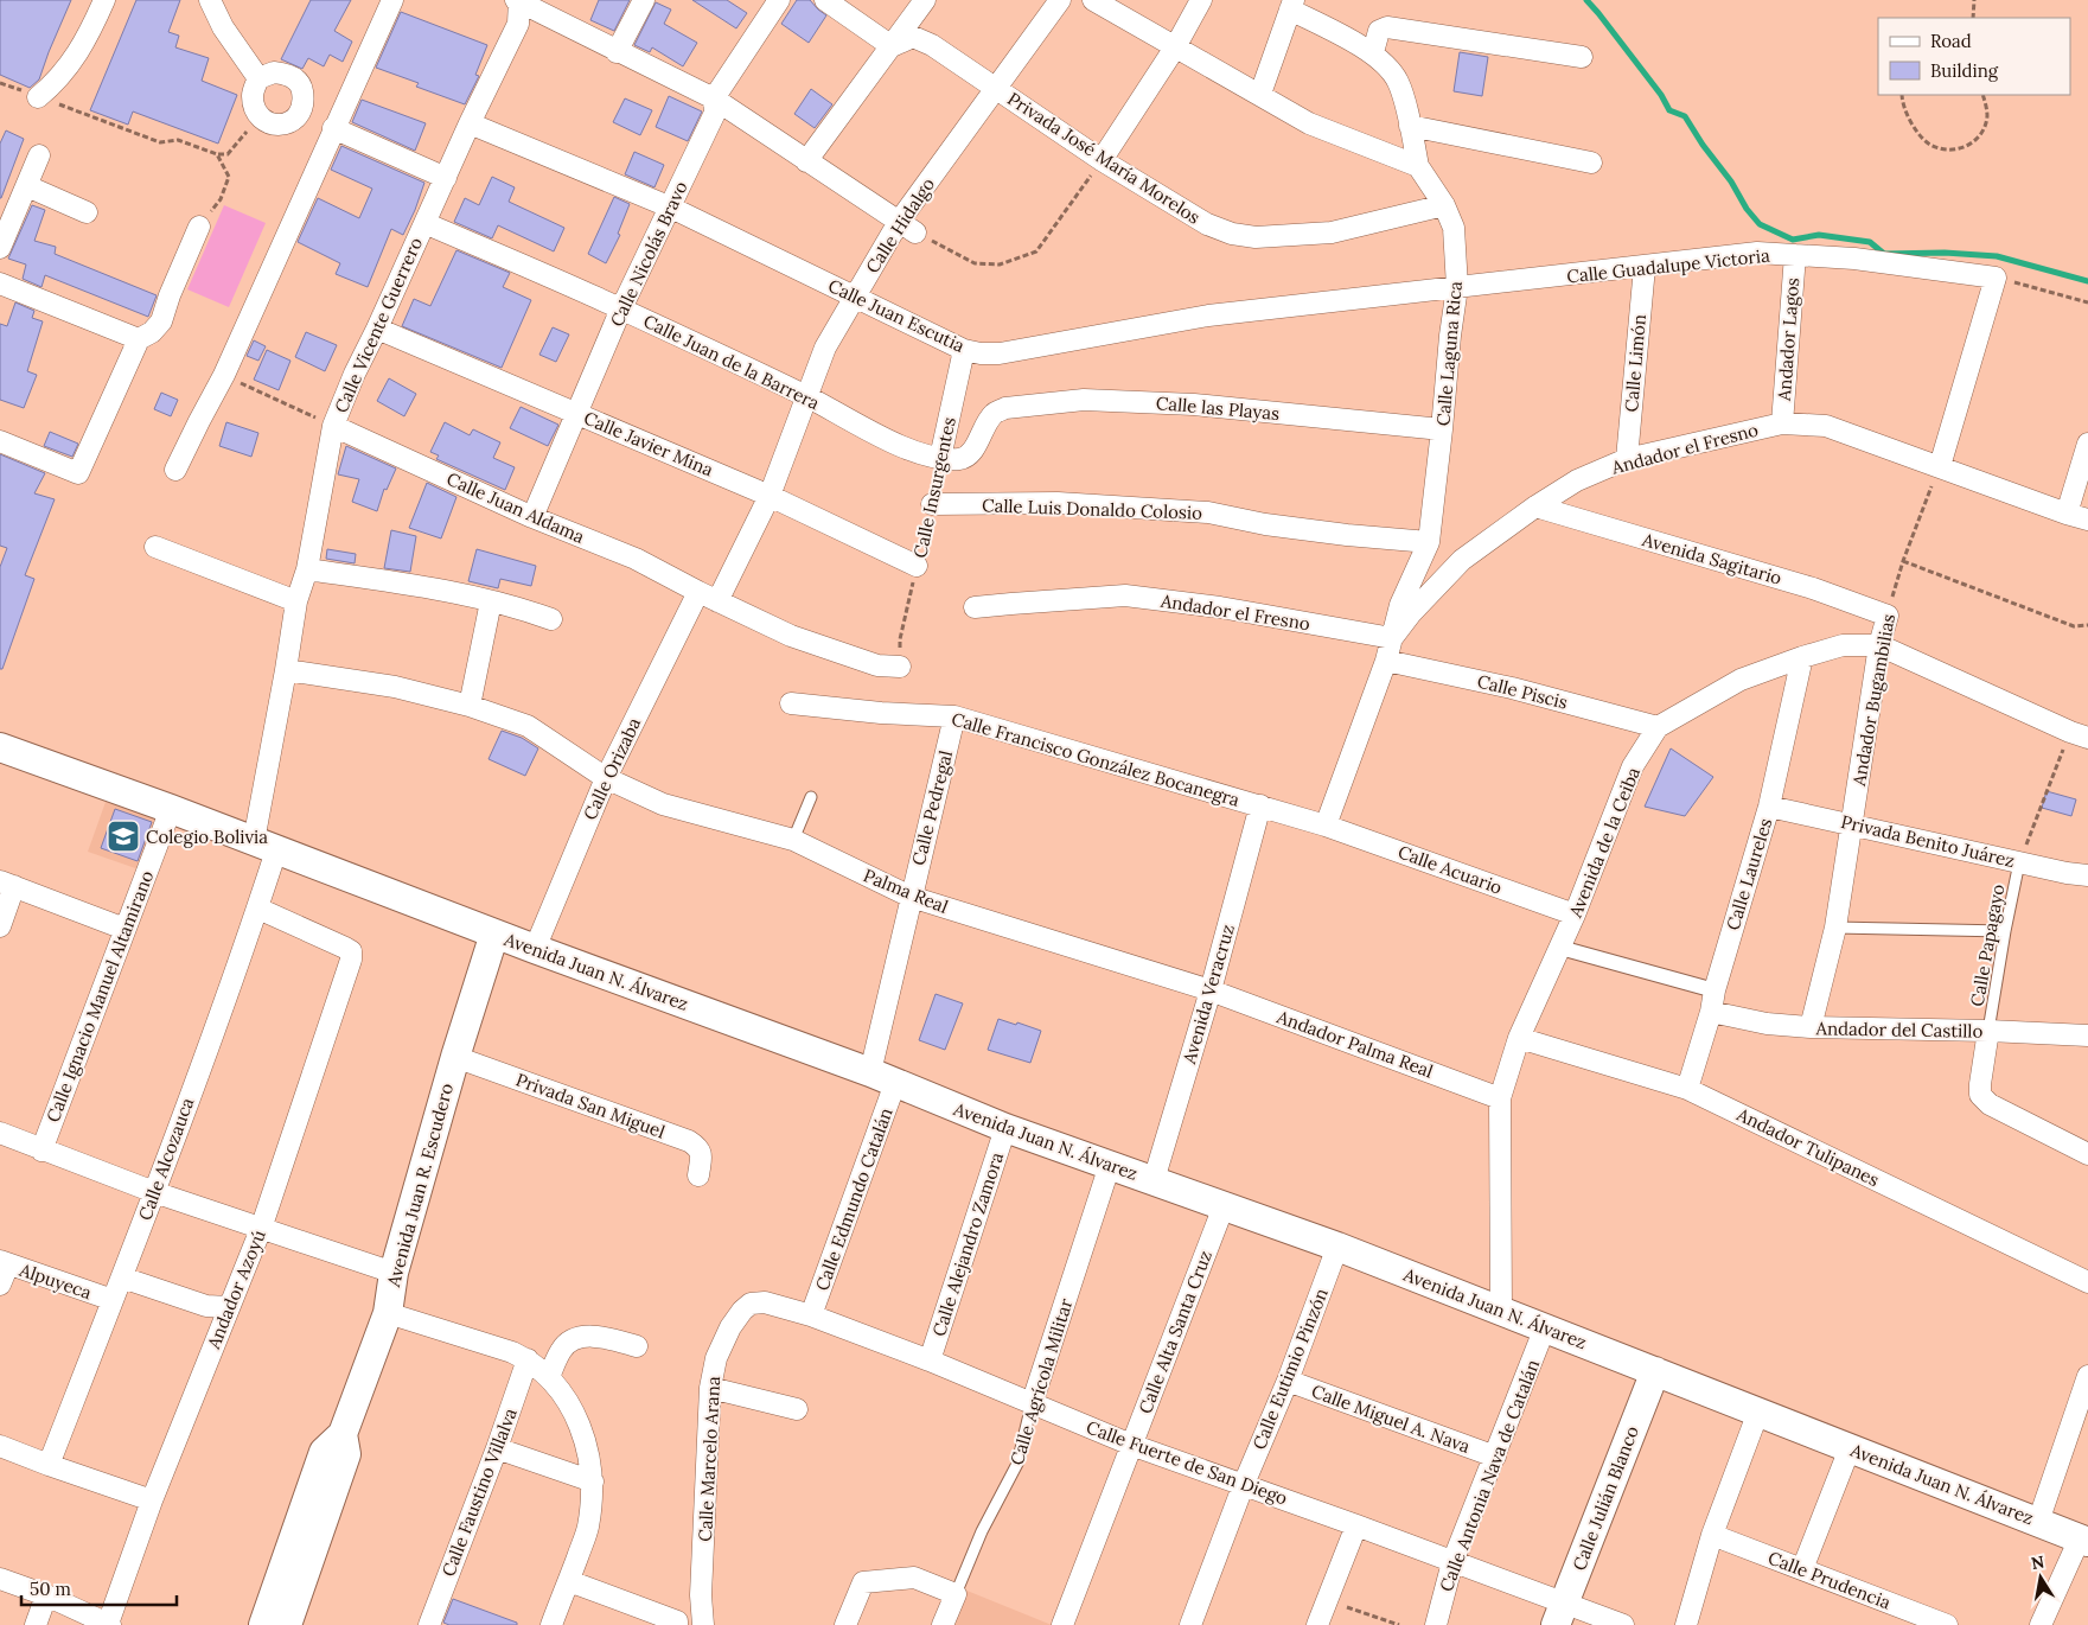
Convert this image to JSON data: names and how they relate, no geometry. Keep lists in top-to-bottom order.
{
  "streets": {
    "main road": ["Avenida Juan N. Álvarez", "Avenida Juan R. Escudero", "Calle Julián Blanco"],
    "street": [
      "Privada José María Morelos",
      "Calle Hidalgo",
      "Calle Nicolás Bravo",
      "Calle Guadalupe Victoria",
      "Calle Juan Escutia",
      "Calle Vicente Guerrero",
      "Andador Lagos",
      "Calle Laguna Rica",
      "Calle Juan de la Barrera",
      "Calle Limón",
      "Calle las Playas",
      "Calle Javier Mina",
      "Andador el Fresno",
      "Calle Insurgentes",
      "Calle Juan Aldama",
      "Calle Luis Donaldo Colosio",
      "Avenida Sagitario",
      "Calle Piscis",
      "Andador Bugambilias",
      "Calle Francisco González Bocanegra",
      "Calle Orizaba",
      "Calle Pedregal",
      "Privada Benito Juárez",
      "Avenida de la Ceiba",
      "Calle Acuario",
      "Calle Laureles",
      "Palma Real",
      "Avenida Veracruz",
      "Calle Ignacio Manuel Altamirano",
      "Andador del Castillo",
      "Andador Palma Real",
      "Privada San Miguel",
      "Andador Tulipanes",
      "Calle Alcozauca",
      "Calle Edmundo Catalán",
      "Calle Alejandro Zamora",
      "Alpuyeca",
      "Andador Azoyú",
      "Calle Alta Santa Cruz",
      "Calle Eutimio Pinzón",
      "Calle Agrícola Militar",
      "Calle Miguel A. Nava",
      "Calle Marcelo Arana",
      "Calle Fuerte de San Diego",
      "Calle Antonia Nava de Catalán",
      "Calle Faustino Villalva",
      "Calle Prudencia"
    ],
    "lane": ["Calle Papagayo"]
  },
  "crossings": [
    ["Privada José María Morelos", "Calle Hidalgo"],
    ["Privada José María Morelos", "Calle Laguna Rica"],
    ["Calle Hidalgo", "Calle Juan Escutia"],
    ["Calle Hidalgo", "Calle Vicente Guerrero"],
    ["Calle Hidalgo", "Calle Juan de la Barrera"],
    ["Calle Hidalgo", "Calle Javier Mina"],
    ["Calle Nicolás Bravo", "Calle Juan Escutia"],
    ["Calle Nicolás Bravo", "Calle Vicente Guerrero"],
    ["Calle Nicolás Bravo", "Calle Juan de la Barrera"],
    ["Calle Nicolás Bravo", "Calle Javier Mina"],
    ["Calle Nicolás Bravo", "Calle Juan Aldama"],
    ["Calle Guadalupe Victoria", "Calle Juan Escutia"],
    ["Calle Guadalupe Victoria", "Andador Lagos"],
    ["Calle Guadalupe Victoria", "Calle Laguna Rica"],
    ["Calle Guadalupe Victoria", "Calle Limón"],
    ["Calle Juan Escutia", "Calle Vicente Guerrero"],
    ["Calle Juan Escutia", "Calle Laguna Rica"],
    ["Calle Juan Escutia", "Calle Insurgentes"],
    ["Calle Vicente Guerrero", "Calle Juan de la Barrera"],
    ["Calle Vicente Guerrero", "Calle Javier Mina"],
    ["Calle Vicente Guerrero", "Calle Juan Aldama"],
    ["Calle Vicente Guerrero", "Palma Real"],
    ["Calle Vicente Guerrero", "Avenida Juan N. Álvarez"],
    ["Calle Vicente Guerrero", "Calle Alcozauca"],
    ["Andador Lagos", "Andador el Fresno"],
    ["Calle Laguna Rica", "Calle las Playas"],
    ["Calle Laguna Rica", "Andador el Fresno"],
    ["Calle Laguna Rica", "Calle Luis Donaldo Colosio"],
    ["Calle Laguna Rica", "Calle Piscis"],
    ["Calle Laguna Rica", "Calle Francisco González Bocanegra"],
    ["Calle Laguna Rica", "Calle Acuario"],
    ["Calle Juan de la Barrera", "Calle las Playas"],
    ["Calle Juan de la Barrera", "Calle Insurgentes"],
    ["Calle Limón", "Andador el Fresno"],
    ["Calle las Playas", "Calle Insurgentes"],
    ["Calle Javier Mina", "Calle Insurgentes"],
    ["Andador el Fresno", "Avenida Sagitario"],
    ["Andador el Fresno", "Andador Bugambilias"],
    ["Calle Insurgentes", "Calle Luis Donaldo Colosio"],
    ["Calle Juan Aldama", "Calle Orizaba"],
    ["Avenida Sagitario", "Andador Bugambilias"],
    ["Calle Piscis", "Avenida de la Ceiba"],
    ["Andador Bugambilias", "Privada Benito Juárez"],
    ["Andador Bugambilias", "Avenida de la Ceiba"],
    ["Andador Bugambilias", "Andador del Castillo"],
    ["Calle Francisco González Bocanegra", "Calle Pedregal"],
    ["Calle Francisco González Bocanegra", "Calle Acuario"],
    ["Calle Francisco González Bocanegra", "Avenida Veracruz"],
    ["Calle Orizaba", "Palma Real"],
    ["Calle Orizaba", "Avenida Juan N. Álvarez"],
    ["Calle Pedregal", "Palma Real"],
    ["Calle Pedregal", "Avenida Juan N. Álvarez"],
    ["Privada Benito Juárez", "Calle Laureles"],
    ["Privada Benito Juárez", "Calle Papagayo"],
    ["Avenida de la Ceiba", "Calle Acuario"],
    ["Avenida de la Ceiba", "Calle Laureles"],
    ["Avenida de la Ceiba", "Avenida Juan N. Álvarez"],
    ["Avenida de la Ceiba", "Andador Palma Real"],
    ["Avenida de la Ceiba", "Andador Tulipanes"],
    ["Calle Laureles", "Andador del Castillo"],
    ["Calle Laureles", "Andador Tulipanes"],
    ["Palma Real", "Avenida Veracruz"],
    ["Palma Real", "Andador Palma Real"],
    ["Calle Papagayo", "Andador del Castillo"],
    ["Avenida Juan N. Álvarez", "Avenida Veracruz"],
    ["Avenida Juan N. Álvarez", "Calle Ignacio Manuel Altamirano"],
    ["Avenida Juan N. Álvarez", "Calle Alcozauca"],
    ["Avenida Juan N. Álvarez", "Avenida Juan R. Escudero"],
    ["Avenida Juan N. Álvarez", "Calle Edmundo Catalán"],
    ["Avenida Juan N. Álvarez", "Calle Alejandro Zamora"],
    ["Avenida Juan N. Álvarez", "Calle Alta Santa Cruz"],
    ["Avenida Juan N. Álvarez", "Calle Eutimio Pinzón"],
    ["Avenida Juan N. Álvarez", "Calle Agrícola Militar"],
    ["Avenida Juan N. Álvarez", "Calle Antonia Nava de Catalán"],
    ["Avenida Juan N. Álvarez", "Calle Julián Blanco"],
    ["Avenida Veracruz", "Andador Palma Real"],
    ["Privada San Miguel", "Avenida Juan R. Escudero"],
    ["Calle Alcozauca", "Alpuyeca"],
    ["Calle Alcozauca", "Andador Azoyú"],
    ["Calle Edmundo Catalán", "Calle Fuerte de San Diego"],
    ["Calle Alejandro Zamora", "Calle Fuerte de San Diego"],
    ["Calle Alta Santa Cruz", "Calle Fuerte de San Diego"],
    ["Calle Eutimio Pinzón", "Calle Miguel A. Nava"],
    ["Calle Eutimio Pinzón", "Calle Fuerte de San Diego"],
    ["Calle Agrícola Militar", "Calle Fuerte de San Diego"],
    ["Calle Miguel A. Nava", "Calle Antonia Nava de Catalán"],
    ["Calle Marcelo Arana", "Calle Fuerte de San Diego"],
    ["Calle Fuerte de San Diego", "Calle Antonia Nava de Catalán"],
    ["Calle Fuerte de San Diego", "Calle Julián Blanco"]
  ],
  "places": {
    "school or university": ["Colegio Bolivia"]
  },
  "legend": ["Road", "Building"],
  "scale_bar": "50 m",
  "north": "top"
}
